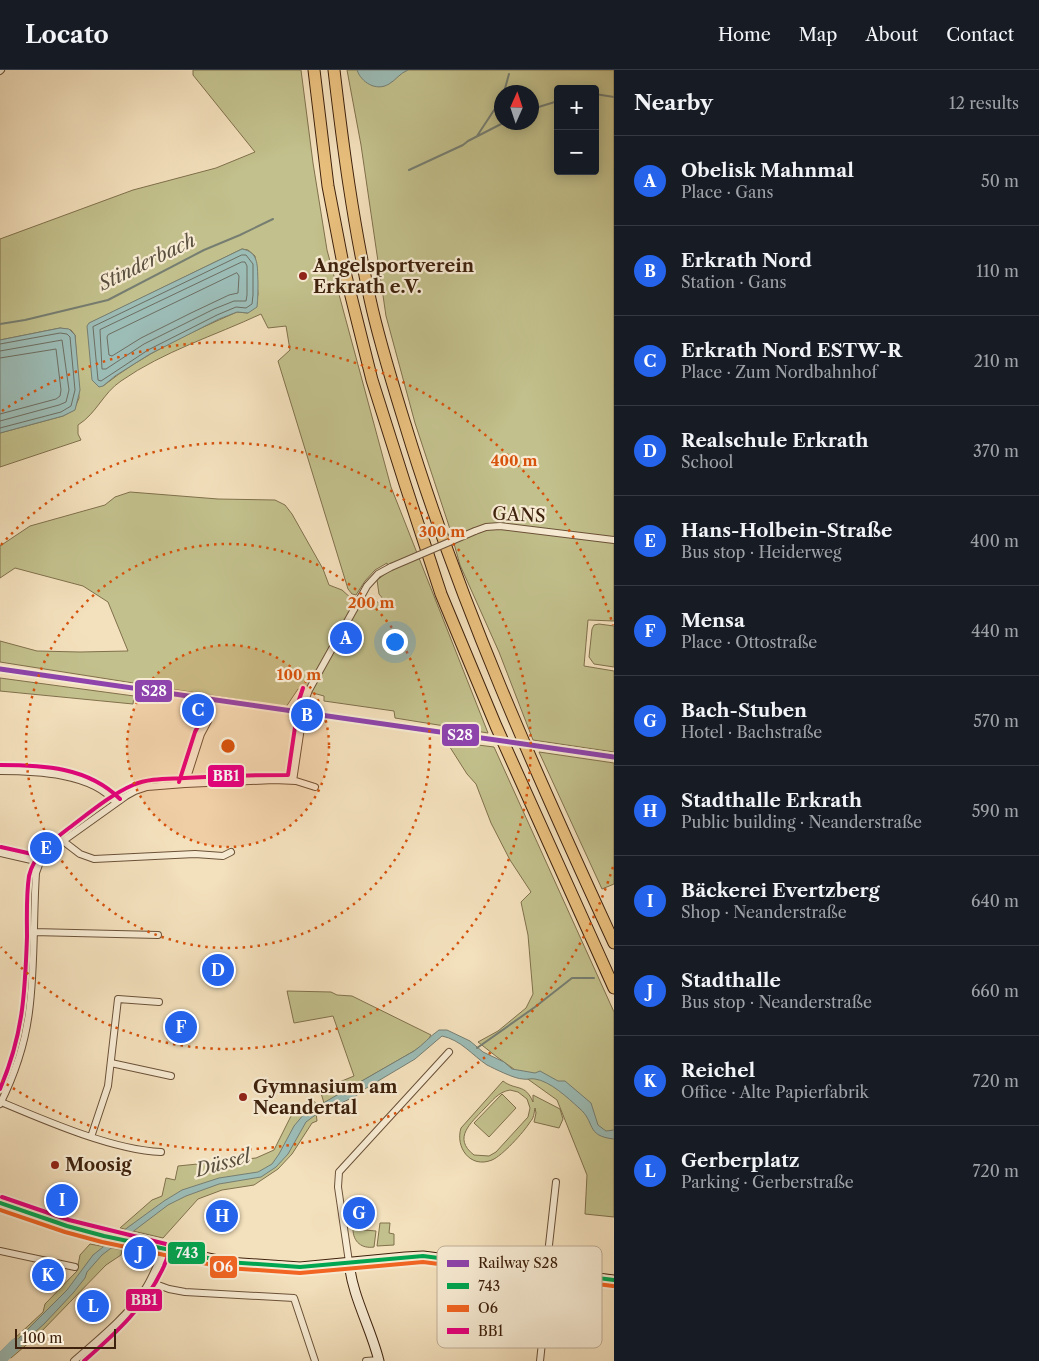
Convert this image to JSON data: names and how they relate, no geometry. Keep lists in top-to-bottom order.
{
  "streets": {
    "street": ["GANS"]
  },
  "water": ["Stinderbach", "Düssel"],
  "places": ["Angelsportverein Erkrath e.V.", "Gymnasium am Neandertal", "Moosig"],
  "lines": [
    "rail line S28",
    "transit line BB1",
    "transit line 743",
    "transit line O6"
  ],
  "legend": [
    "Railway S28",
    "743",
    "O6",
    "BB1"
  ],
  "scale_bar": "100 m",
  "north": "top",
  "page": {
    "header": "Locato",
    "nav": [
      "Home",
      "Map",
      "About",
      "Contact"
    ],
    "heading": ["Nearby", "12 results"],
    "map_buttons": ["+", "−"],
    "list": [
      {
        "mark": "A",
        "name": "Obelisk Mahnmal",
        "note": "Place · Gans",
        "value": "50 m"
      },
      {
        "mark": "B",
        "name": "Erkrath Nord",
        "note": "Station · Gans",
        "value": "110 m"
      },
      {
        "mark": "C",
        "name": "Erkrath Nord ESTW-R",
        "note": "Place · Zum Nordbahnhof",
        "value": "210 m"
      },
      {
        "mark": "D",
        "name": "Realschule Erkrath",
        "note": "School",
        "value": "370 m"
      },
      {
        "mark": "E",
        "name": "Hans-Holbein-Straße",
        "note": "Bus stop · Heiderweg",
        "value": "400 m"
      },
      {
        "mark": "F",
        "name": "Mensa",
        "note": "Place · Ottostraße",
        "value": "440 m"
      },
      {
        "mark": "G",
        "name": "Bach-Stuben",
        "note": "Hotel · Bachstraße",
        "value": "570 m"
      },
      {
        "mark": "H",
        "name": "Stadthalle Erkrath",
        "note": "Public building · Neanderstraße",
        "value": "590 m"
      },
      {
        "mark": "I",
        "name": "Bäckerei Evertzberg",
        "note": "Shop · Neanderstraße",
        "value": "640 m"
      },
      {
        "mark": "J",
        "name": "Stadthalle",
        "note": "Bus stop · Neanderstraße",
        "value": "660 m"
      },
      {
        "mark": "K",
        "name": "Reichel",
        "note": "Office · Alte Papierfabrik",
        "value": "720 m"
      },
      {
        "mark": "L",
        "name": "Gerberplatz",
        "note": "Parking · Gerberstraße",
        "value": "720 m"
      }
    ],
    "pins": [
      "A",
      "C",
      "B",
      "E",
      "D",
      "F",
      "I",
      "G",
      "H",
      "J",
      "K",
      "L"
    ],
    "scale": "100 m"
  },
  "rings": [
    "400 m",
    "300 m",
    "200 m",
    "100 m"
  ]
}
